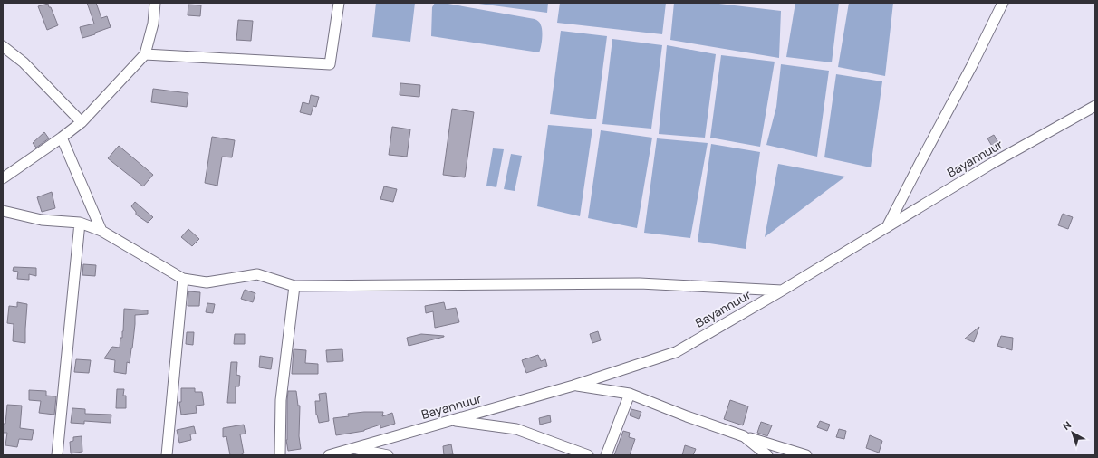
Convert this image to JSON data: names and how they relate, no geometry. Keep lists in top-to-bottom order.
{
  "streets": {
    "street": ["Bayannuur"]
  },
  "north": "top left"
}
